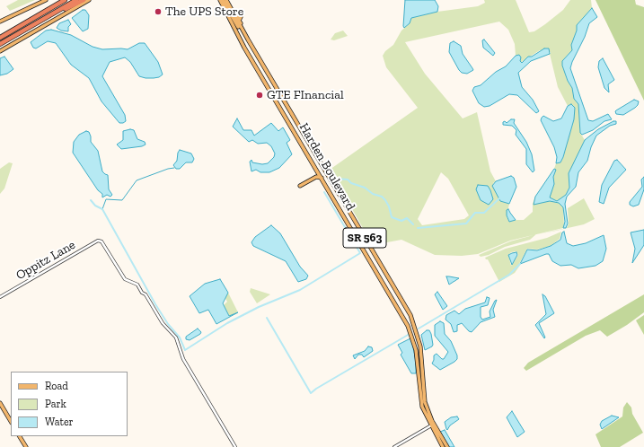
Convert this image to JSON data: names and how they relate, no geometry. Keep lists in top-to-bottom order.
{
  "streets": {
    "main road": ["Harden Boulevard", "SR 563"],
    "street": ["Oppitz Lane"]
  },
  "places": ["The UPS Store", "GTE FInancial"],
  "legend": ["Road", "Park", "Water"]
}
